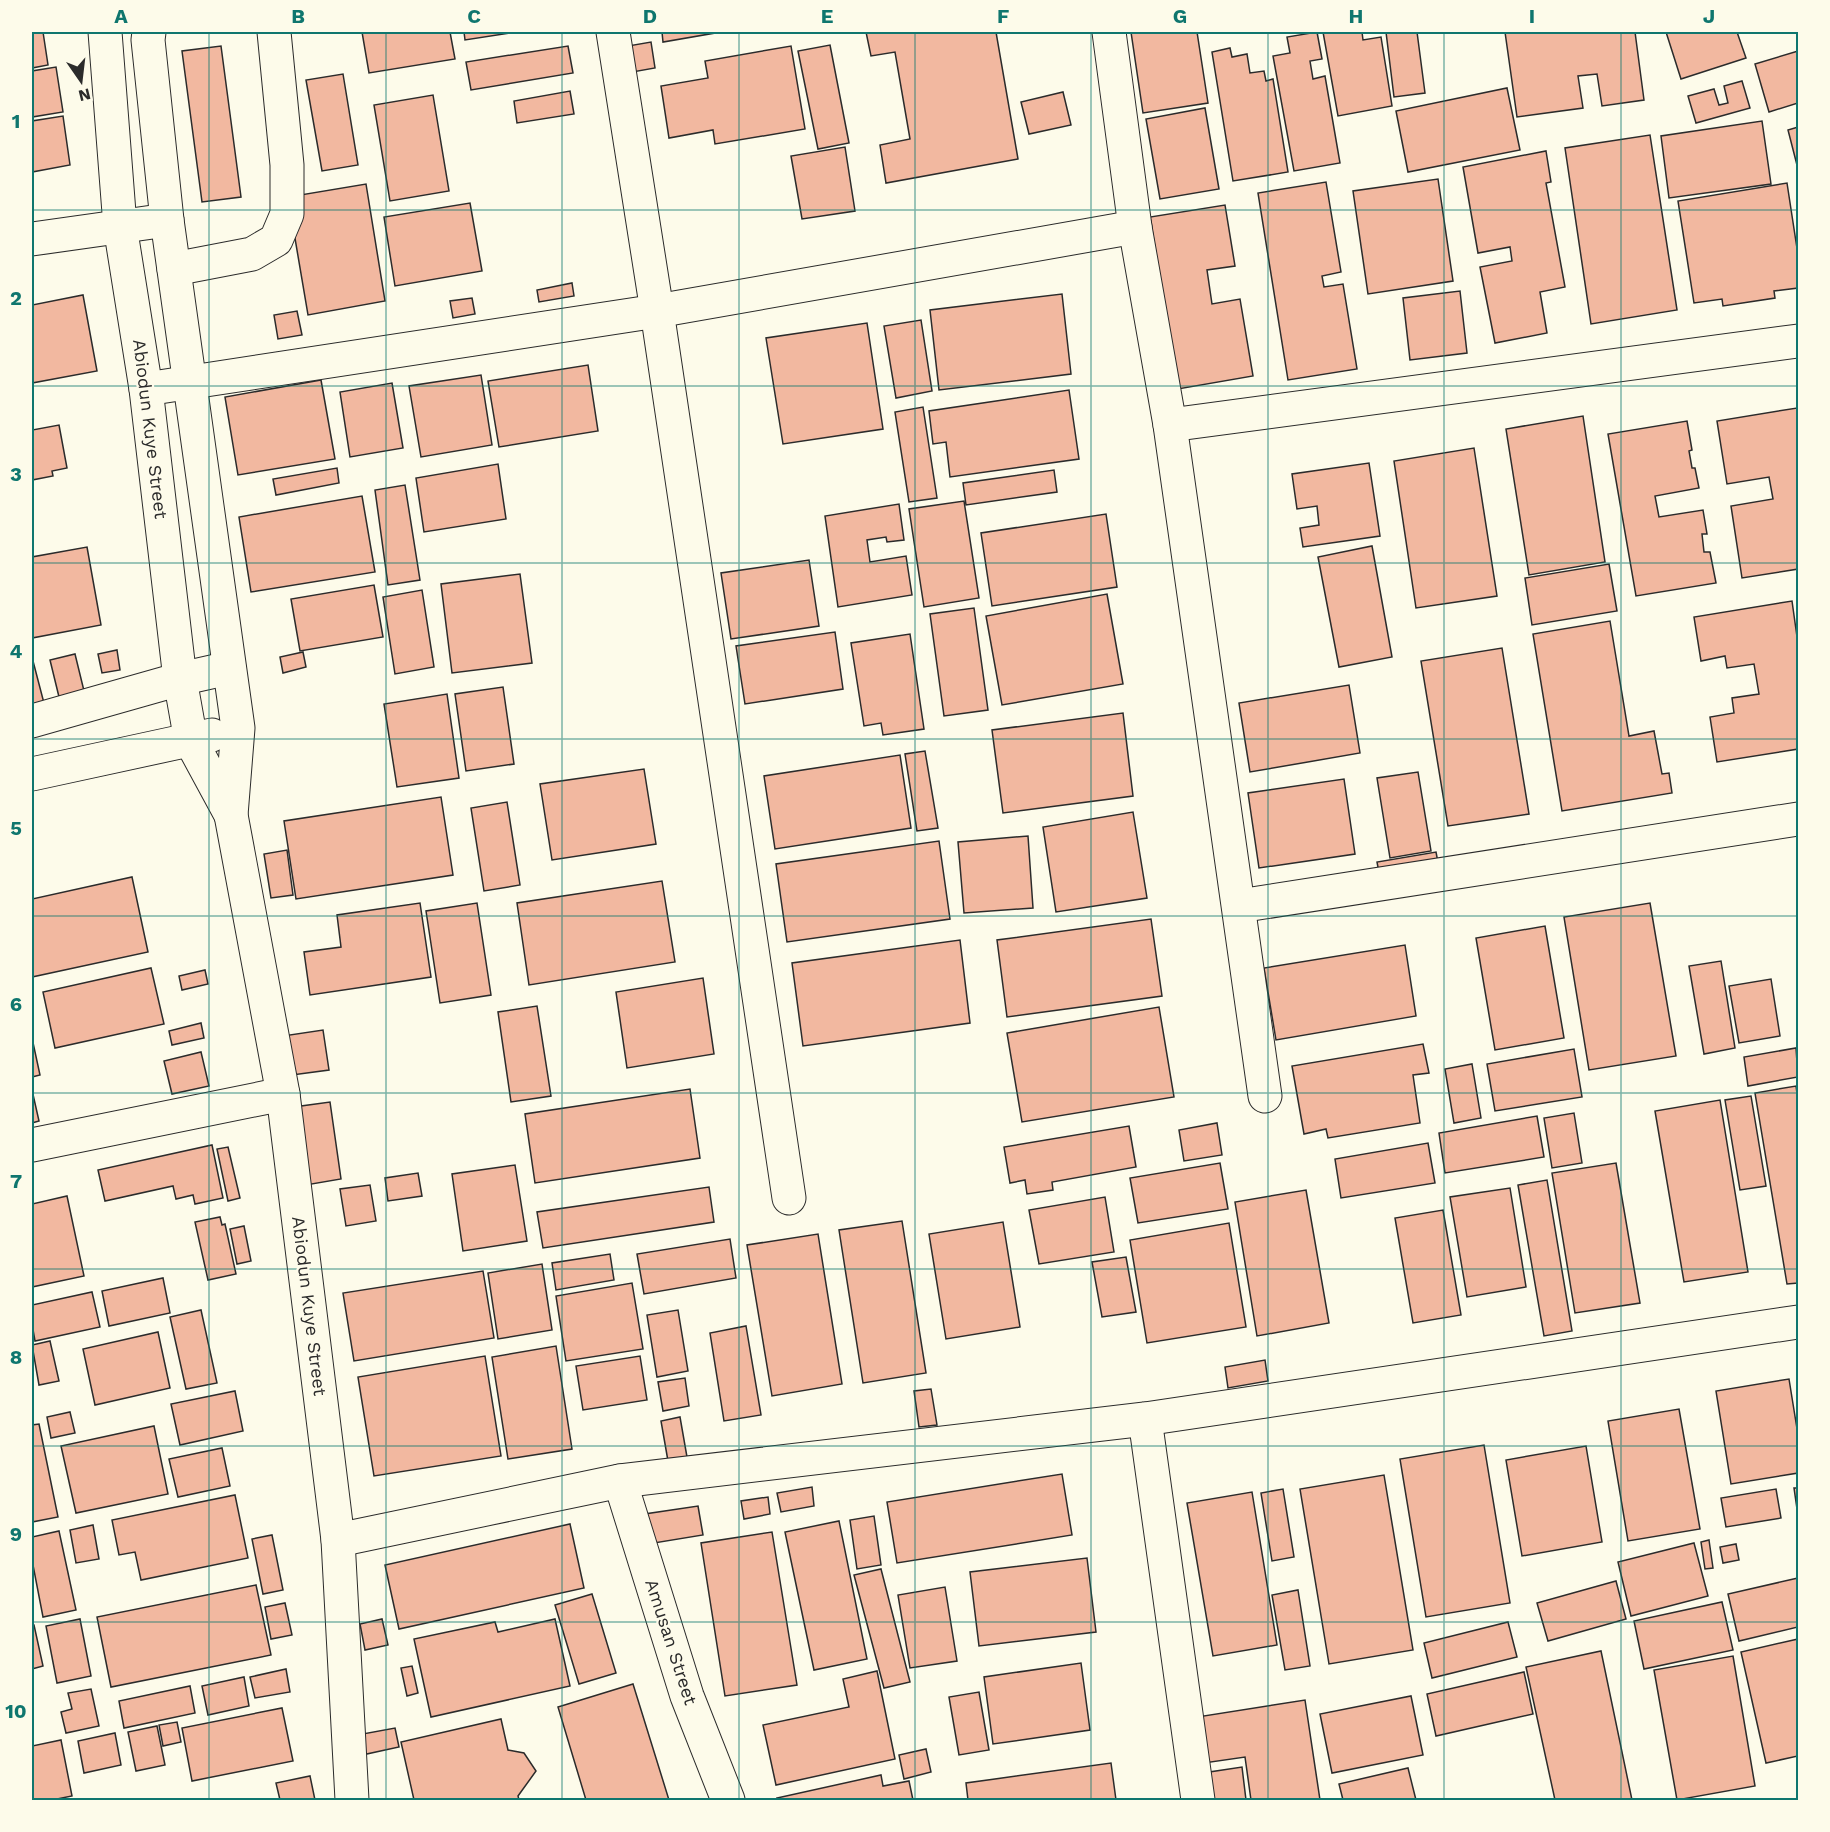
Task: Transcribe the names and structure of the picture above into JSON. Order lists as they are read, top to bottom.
{
  "streets": {
    "street": ["Abiodun Kuye Street", "Amusan Street"]
  },
  "north": "bottom",
  "grid": {
    "columns": [
      "A",
      "B",
      "C",
      "D",
      "E",
      "F",
      "G",
      "H",
      "I",
      "J"
    ],
    "rows": [
      "1",
      "2",
      "3",
      "4",
      "5",
      "6",
      "7",
      "8",
      "9",
      "10"
    ]
  }
}
